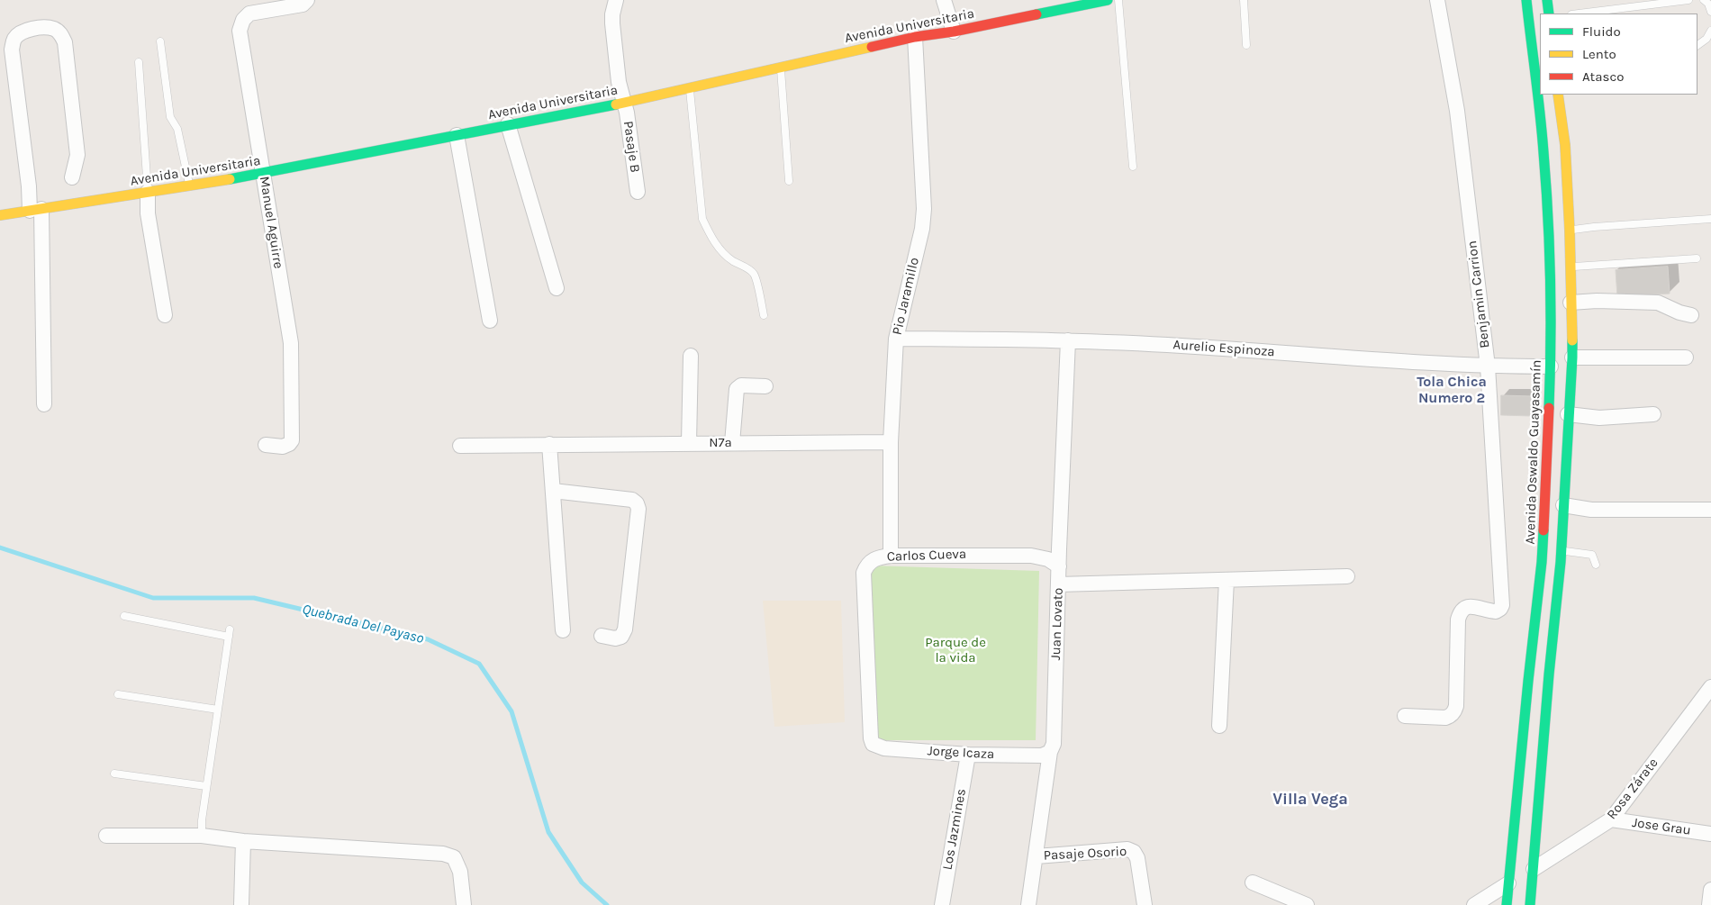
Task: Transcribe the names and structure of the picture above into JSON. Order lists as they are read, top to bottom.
{
  "streets": {
    "main road": ["Avenida Universitaria", "Avenida Oswaldo Guayasamín"],
    "street": [
      "Pasaje B",
      "Manuel Aguirre",
      "Benjamin Carrion",
      "Pio Jaramillo",
      "Aurelio Espinoza",
      "N7a",
      "Carlos Cueva",
      "Juan Lovato",
      "Jorge Icaza",
      "Rosa Zárate",
      "Jose Grau",
      "Los Jazmines",
      "Pasaje Osorio"
    ]
  },
  "crossings": [
    ["Avenida Universitaria", "Pasaje B"],
    ["Avenida Universitaria", "Manuel Aguirre"],
    ["Avenida Universitaria", "Pio Jaramillo"],
    ["Benjamin Carrion", "Aurelio Espinoza"],
    ["Pio Jaramillo", "Aurelio Espinoza"],
    ["Pio Jaramillo", "N7a"],
    ["Pio Jaramillo", "Carlos Cueva"],
    ["Aurelio Espinoza", "Avenida Oswaldo Guayasamín"],
    ["Aurelio Espinoza", "Juan Lovato"],
    ["Carlos Cueva", "Juan Lovato"],
    ["Carlos Cueva", "Jorge Icaza"],
    ["Juan Lovato", "Jorge Icaza"],
    ["Juan Lovato", "Pasaje Osorio"],
    ["Jorge Icaza", "Los Jazmines"],
    ["Rosa Zárate", "Jose Grau"]
  ],
  "districts": ["Tola Chica Numero 2", "Villa Vega"],
  "water": ["Quebrada Del Payaso"],
  "parks": ["Parque de la vida"],
  "legend": ["Fluido", "Lento", "Atasco"]
}
